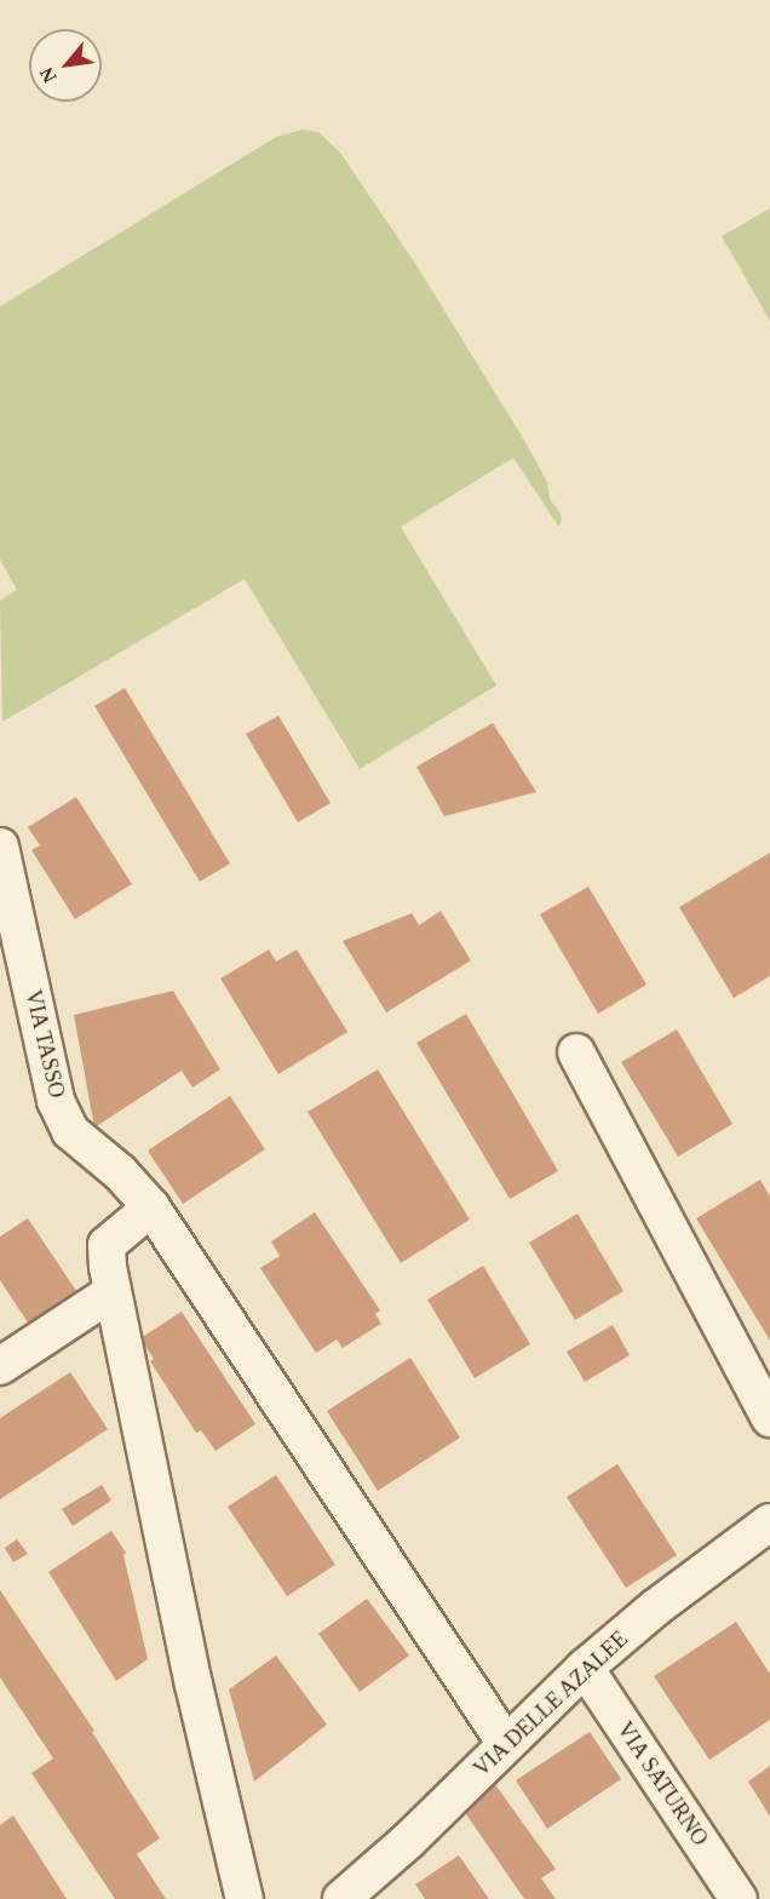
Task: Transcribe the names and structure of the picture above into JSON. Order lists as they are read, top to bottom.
{
  "streets": {
    "street": ["VIA TASSO", "VIA DELLE AZALEE", "VIA SATURNO"]
  },
  "crossings": [
    ["VIA TASSO", "VIA DELLE AZALEE"],
    ["VIA DELLE AZALEE", "VIA SATURNO"]
  ],
  "north": "bottom left"
}
